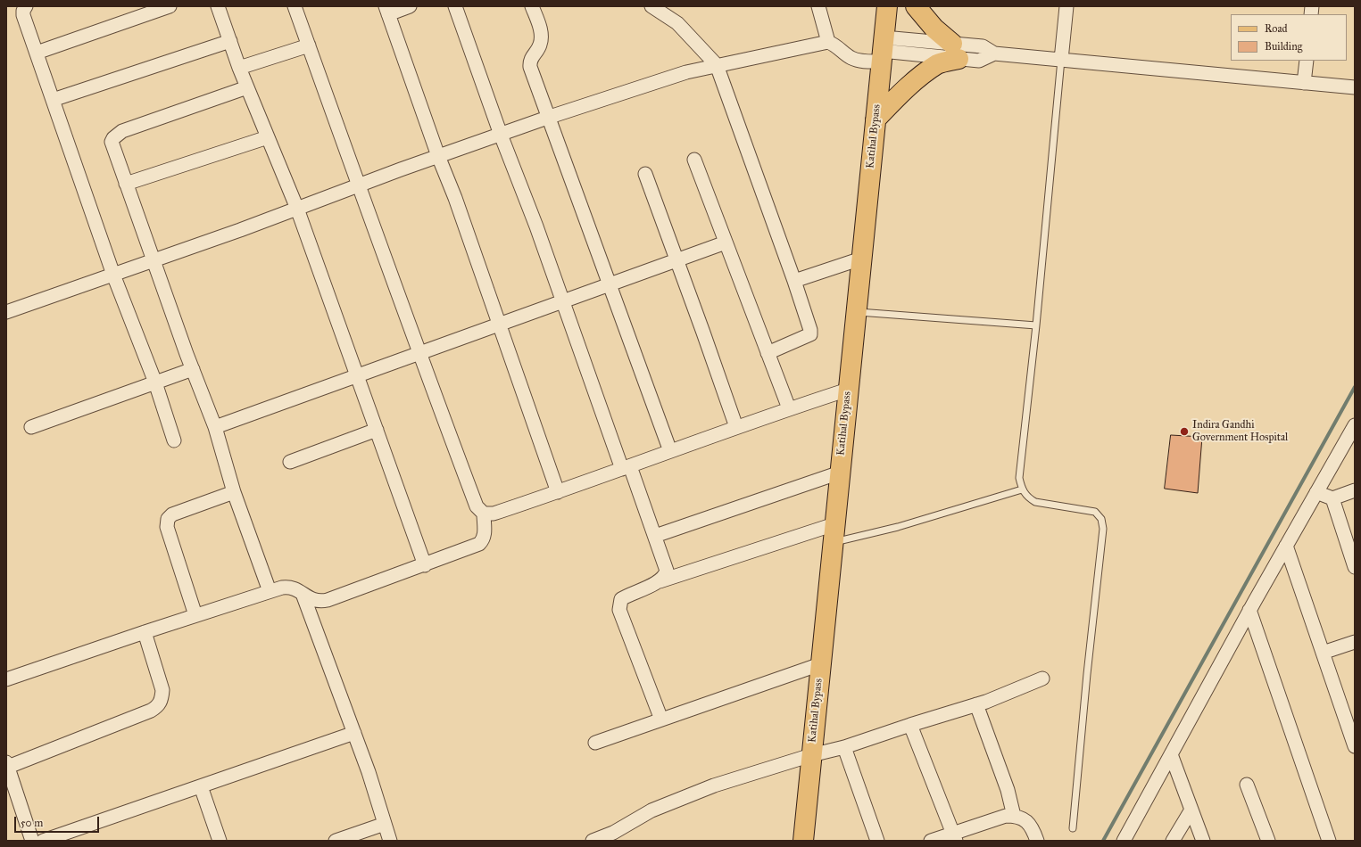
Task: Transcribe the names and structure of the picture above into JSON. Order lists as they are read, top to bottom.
{
  "streets": {
    "main road": ["Katihal Bypass"]
  },
  "places": ["Indira Gandhi Government Hospital"],
  "legend": ["Road", "Building"],
  "scale_bar": "50 m"
}
